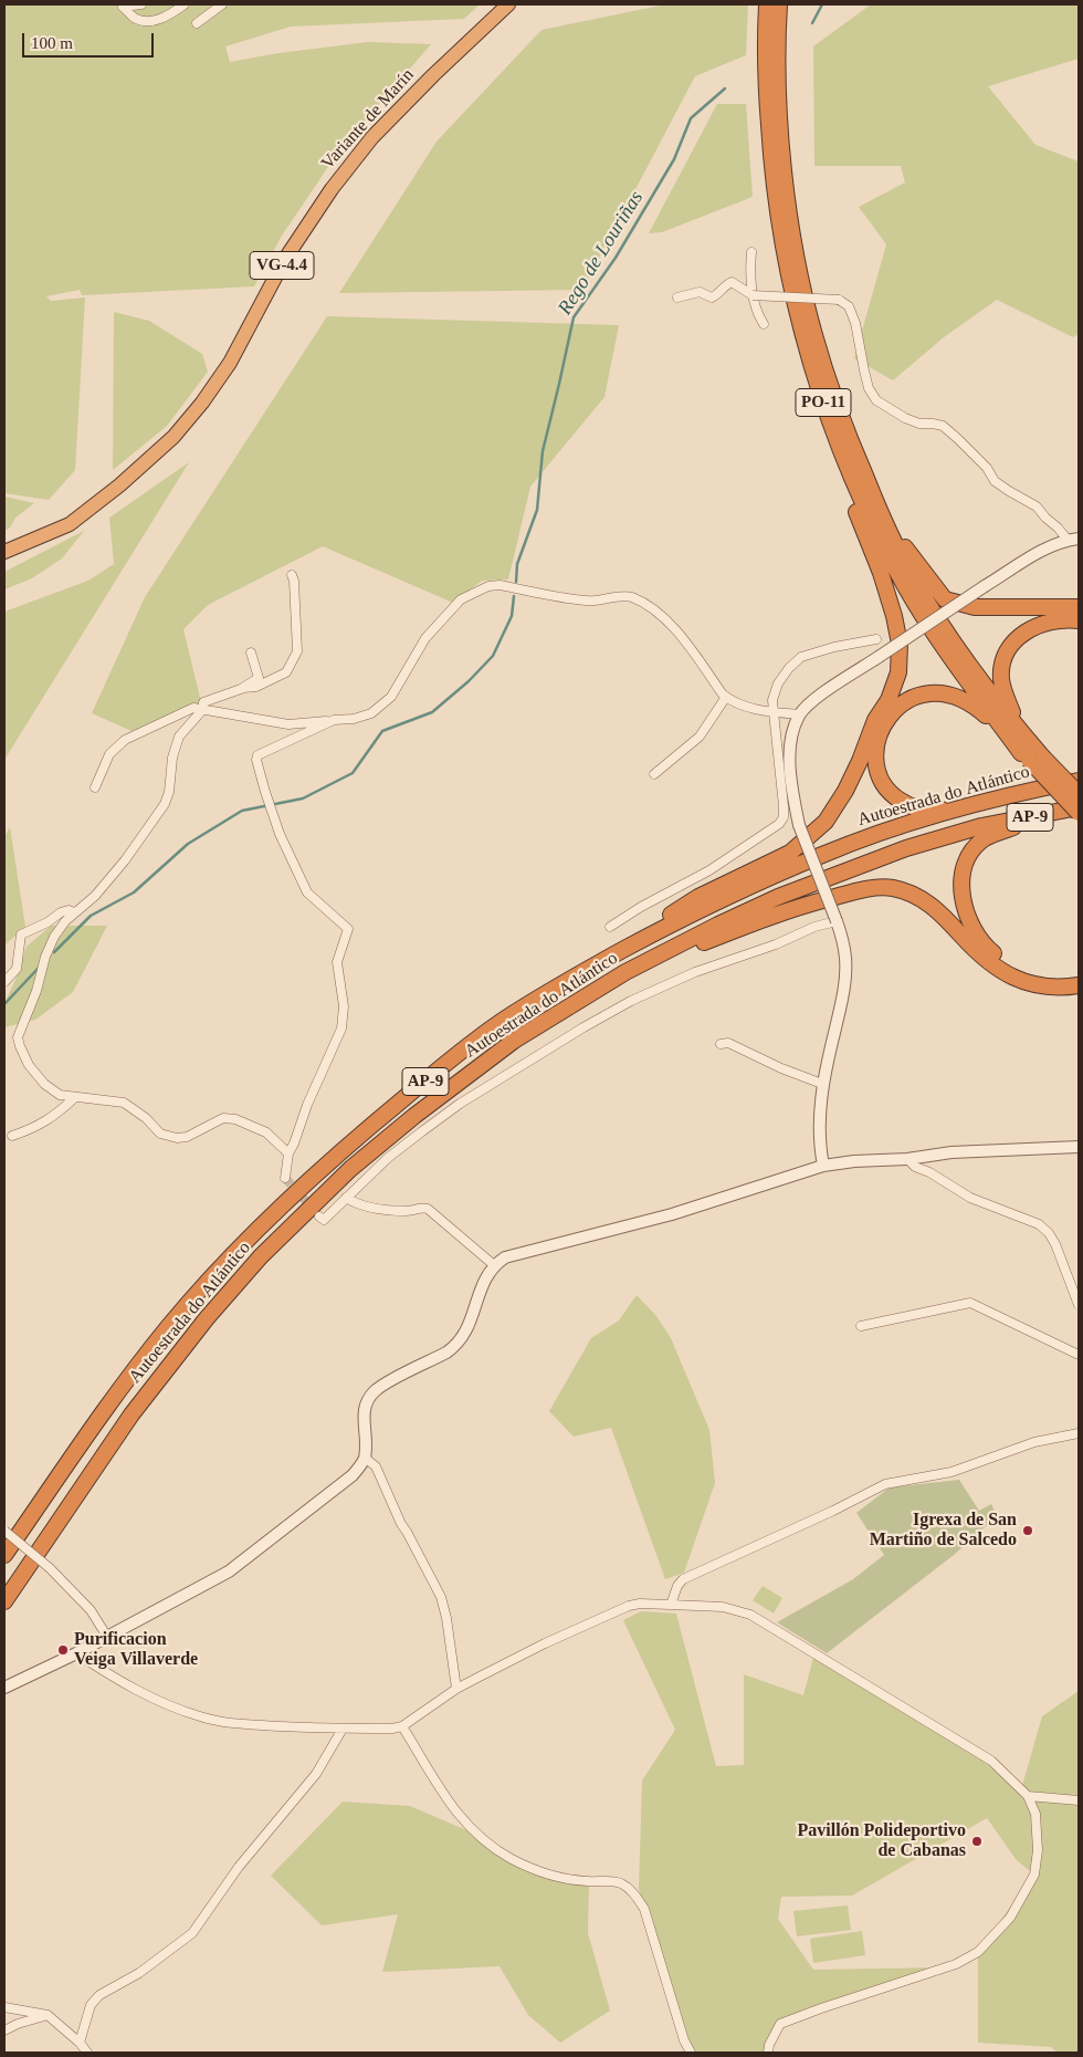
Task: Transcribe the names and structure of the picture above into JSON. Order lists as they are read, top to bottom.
{
  "streets": {
    "highway": [
      "Variante de Marín",
      "VG-4.4",
      "PO-11",
      "Autoestrada do Atlántico",
      "AP-9"
    ]
  },
  "crossings": [
    ["PO-11", "Autoestrada do Atlántico"]
  ],
  "water": ["Rego de Louriñas"],
  "places": ["Igrexa de San Martiño de Salcedo", "Purificacion Veiga Villaverde", "Pavillón Polideportivo de Cabanas"],
  "scale_bar": "100 m"
}
